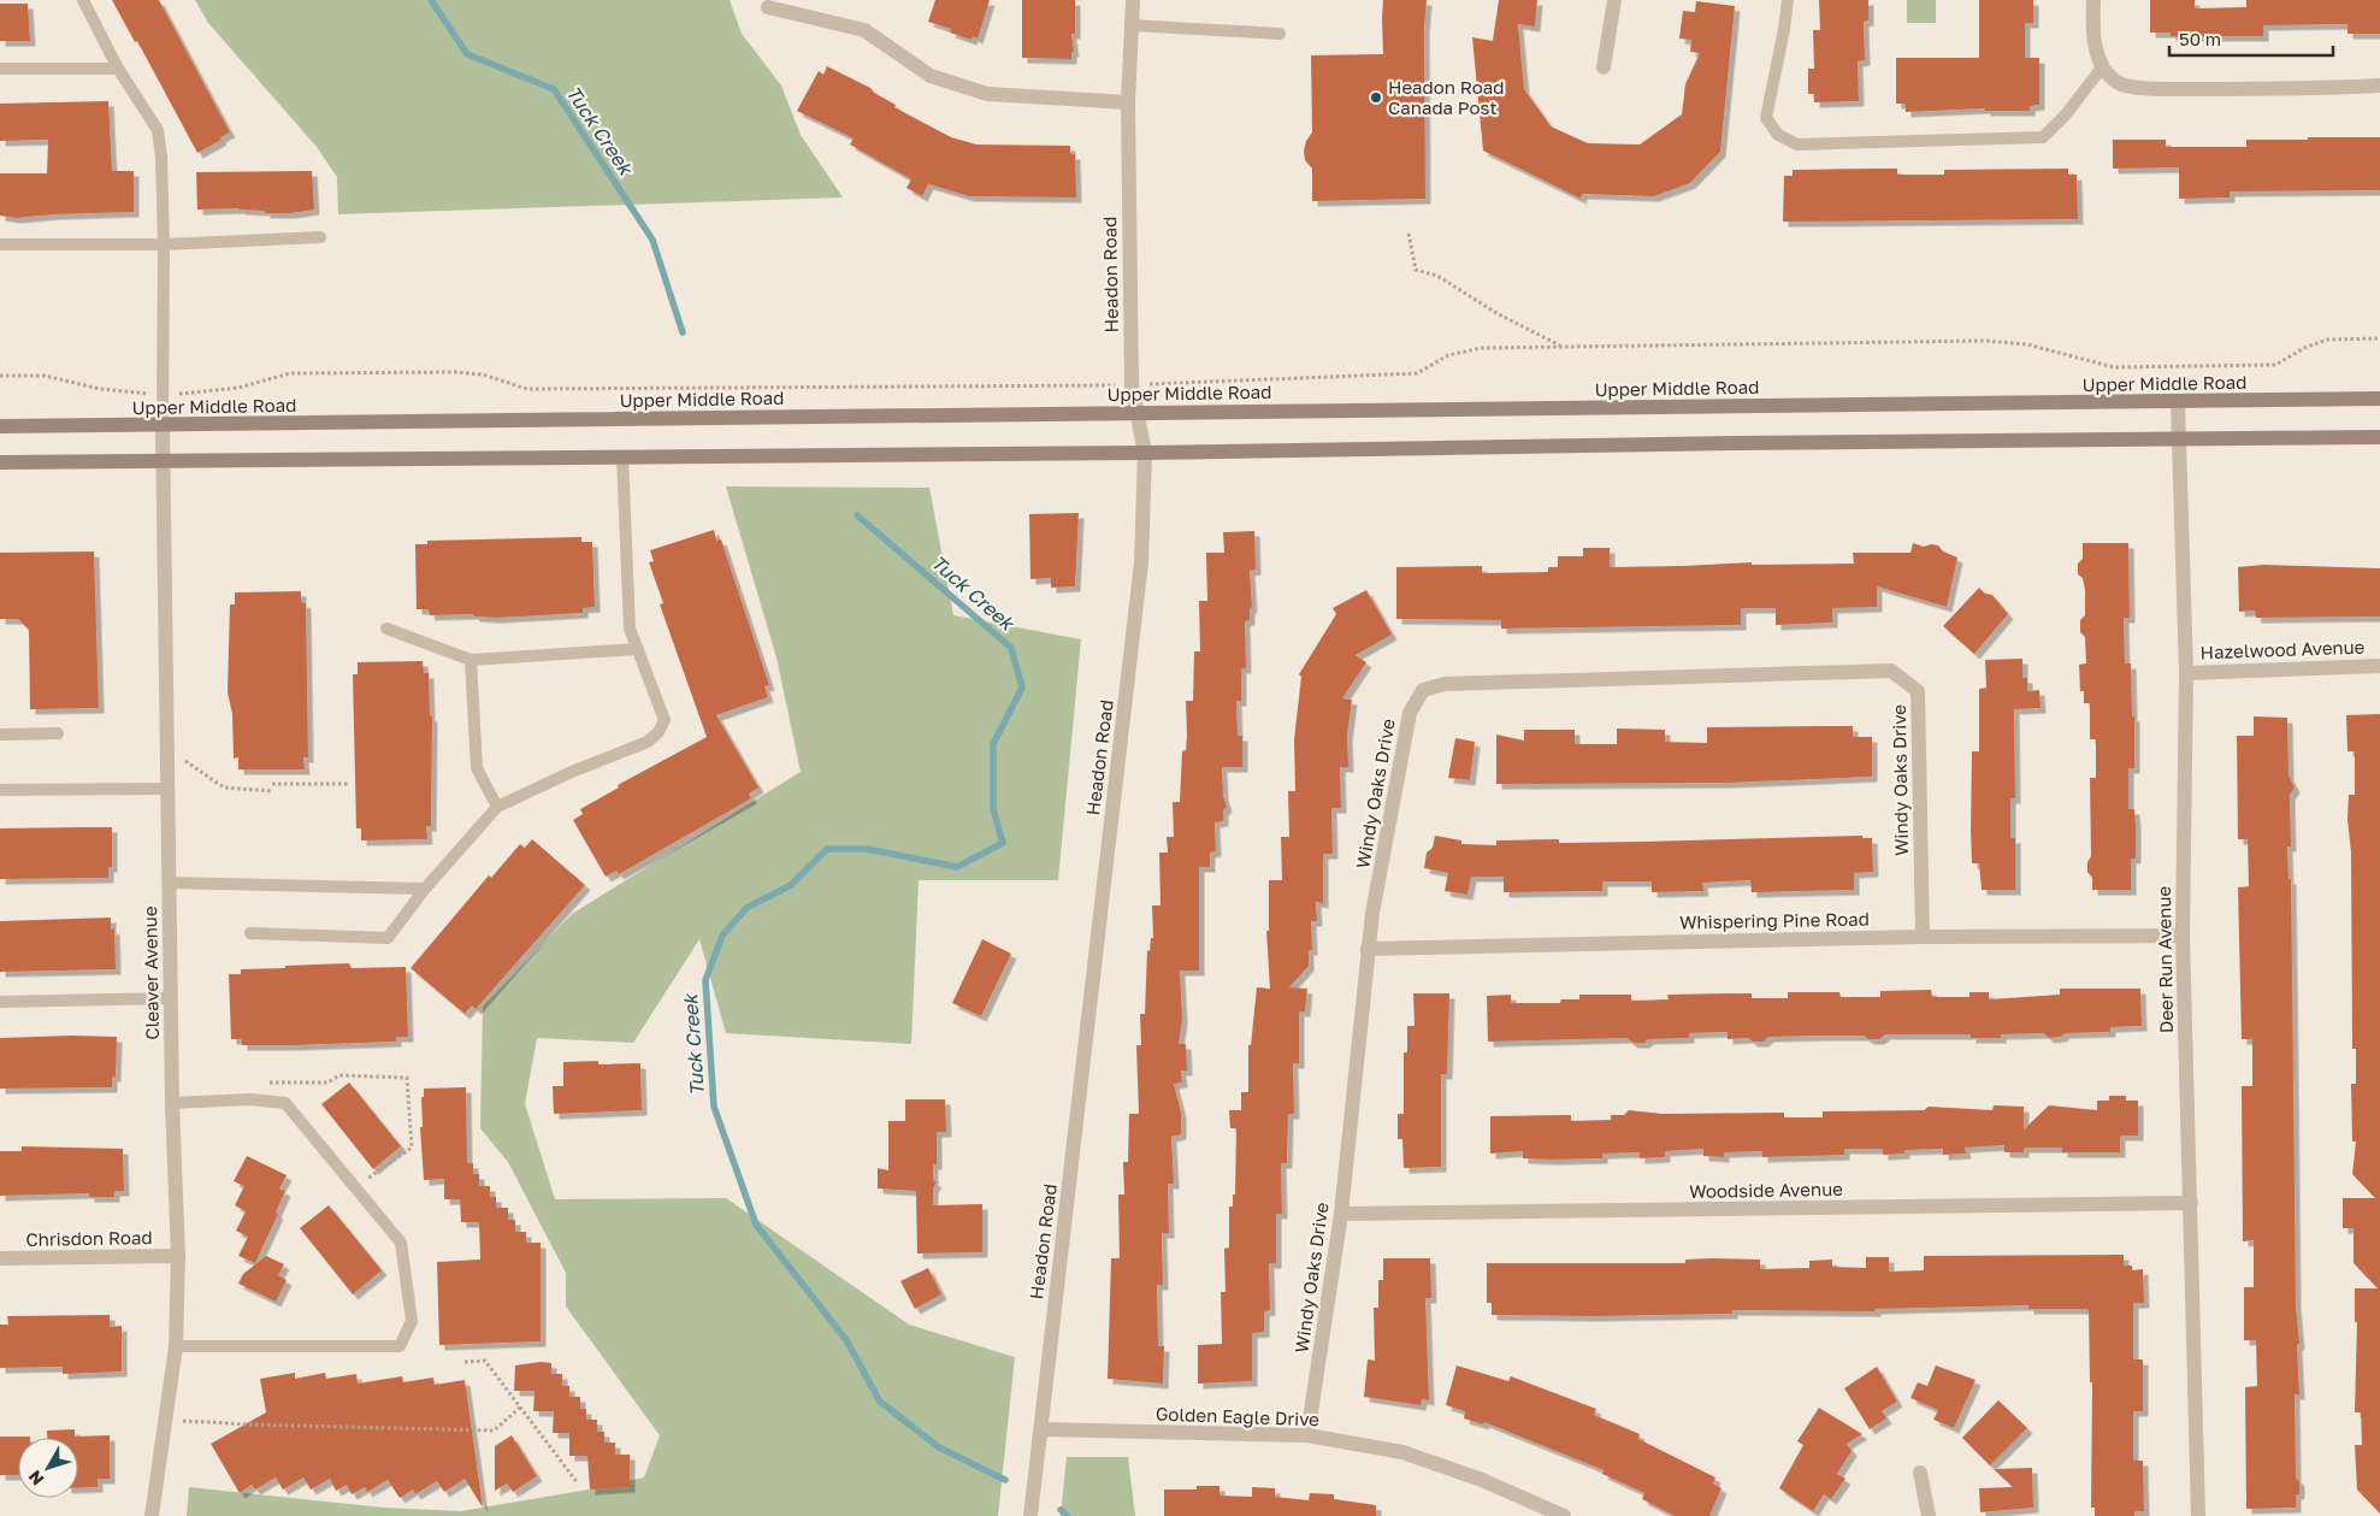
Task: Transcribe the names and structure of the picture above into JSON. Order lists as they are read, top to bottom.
{
  "streets": {
    "main road": ["Upper Middle Road"],
    "street": [
      "Headon Road",
      "Hazelwood Avenue",
      "Windy Oaks Drive",
      "Whispering Pine Road",
      "Deer Run Avenue",
      "Cleaver Avenue",
      "Woodside Avenue",
      "Chrisdon Road",
      "Golden Eagle Drive"
    ]
  },
  "crossings": [
    ["Headon Road", "Upper Middle Road"],
    ["Headon Road", "Golden Eagle Drive"],
    ["Upper Middle Road", "Deer Run Avenue"],
    ["Upper Middle Road", "Cleaver Avenue"],
    ["Hazelwood Avenue", "Deer Run Avenue"],
    ["Windy Oaks Drive", "Whispering Pine Road"],
    ["Windy Oaks Drive", "Woodside Avenue"],
    ["Windy Oaks Drive", "Golden Eagle Drive"],
    ["Whispering Pine Road", "Deer Run Avenue"],
    ["Deer Run Avenue", "Woodside Avenue"],
    ["Cleaver Avenue", "Chrisdon Road"]
  ],
  "water": ["Tuck Creek"],
  "places": ["Headon Road Canada Post"],
  "scale_bar": "50 m",
  "north": "bottom left"
}
